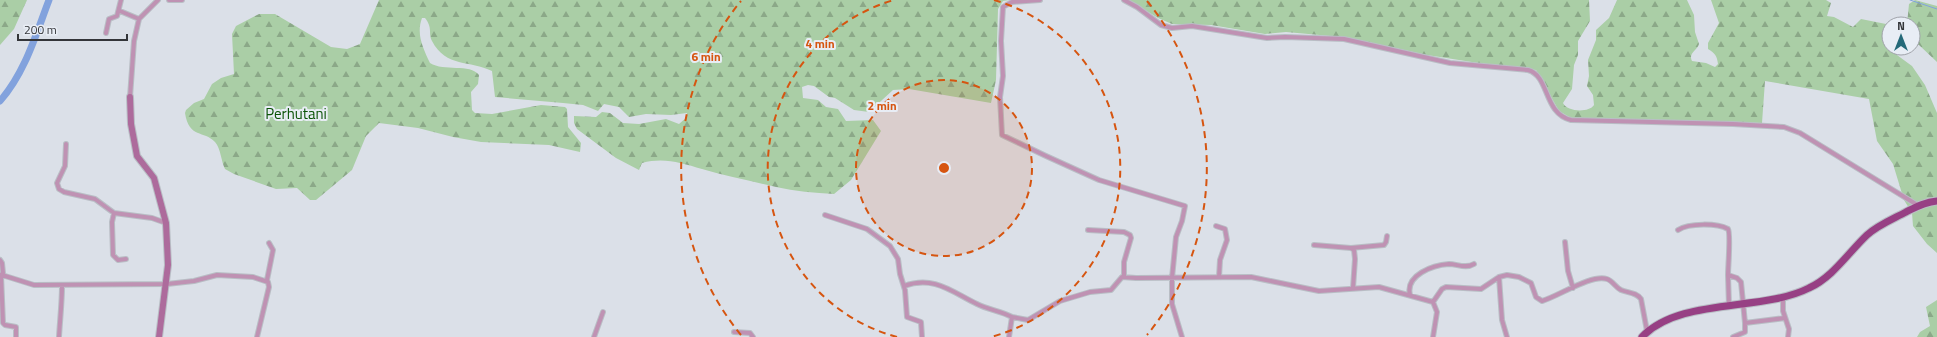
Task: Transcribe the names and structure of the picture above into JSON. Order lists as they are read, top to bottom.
{
  "parks": ["Perhutani"],
  "scale_bar": "200 m",
  "north": "top",
  "rings": ["4 min", "6 min", "2 min"]
}
